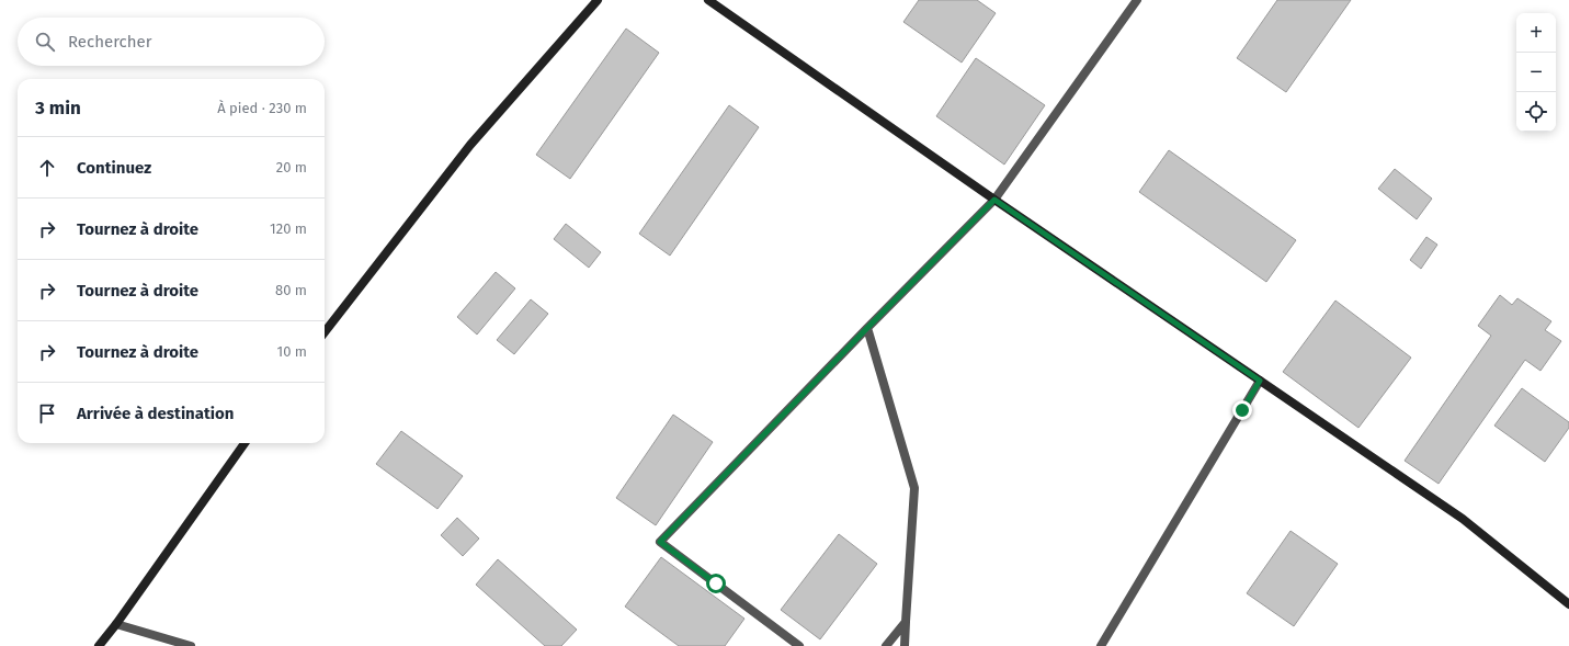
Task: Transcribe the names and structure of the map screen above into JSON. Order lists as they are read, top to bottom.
{
  "page": {
    "map_buttons": ["+", "−"],
    "search": "Rechercher",
    "heading": ["3 min", "À pied · 230 m"],
    "list": [
      ["Continuez", "20 m"],
      ["Tournez à droite", "120 m"],
      ["Tournez à droite", "80 m"],
      ["Tournez à droite", "10 m"],
      "Arrivée à destination"
    ]
  }
}
